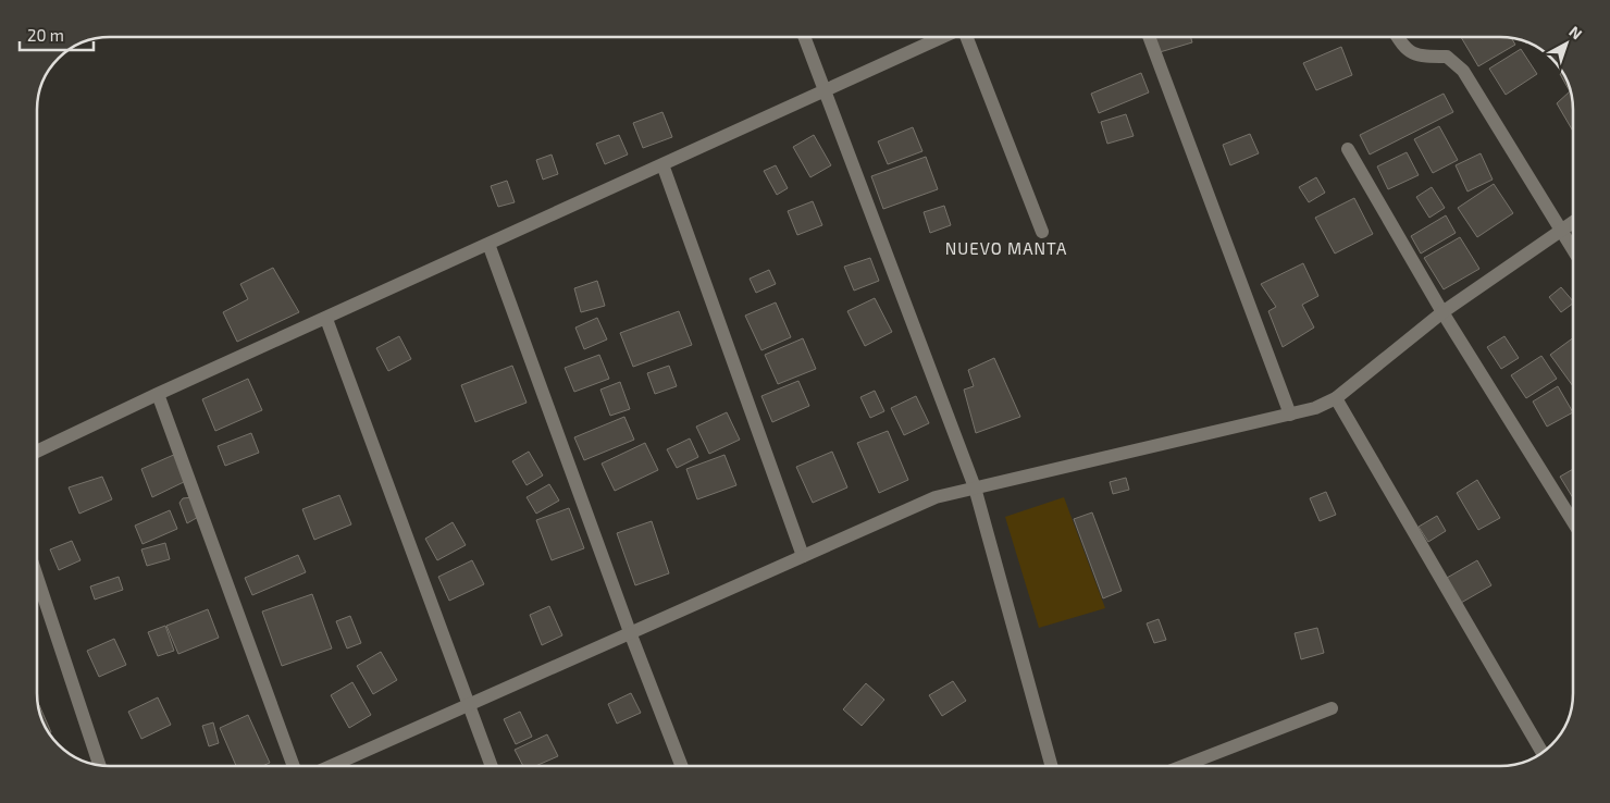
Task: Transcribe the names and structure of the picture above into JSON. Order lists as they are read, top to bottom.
{
  "districts": ["NUEVO MANTA"],
  "scale_bar": "20 m",
  "north": "top right"
}
